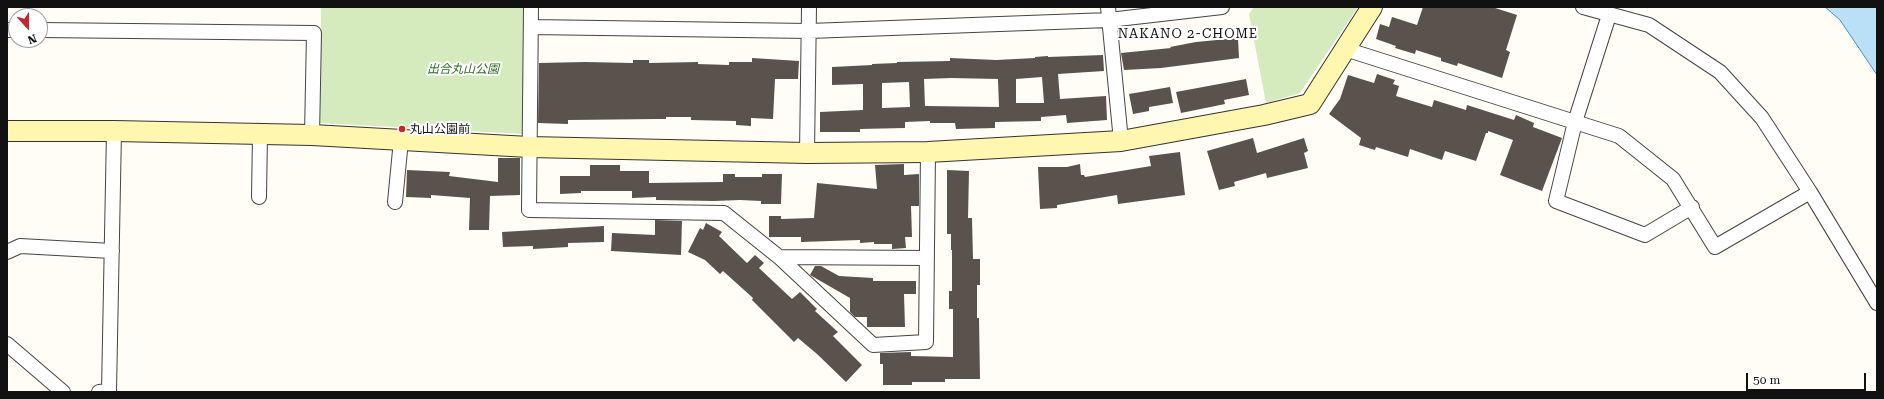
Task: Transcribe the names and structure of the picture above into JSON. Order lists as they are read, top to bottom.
{
  "districts": ["NAKANO 2-CHOME"],
  "parks": ["出合丸山公園"],
  "places": ["丸山公園前"],
  "scale_bar": "50 m",
  "north": "bottom"
}
